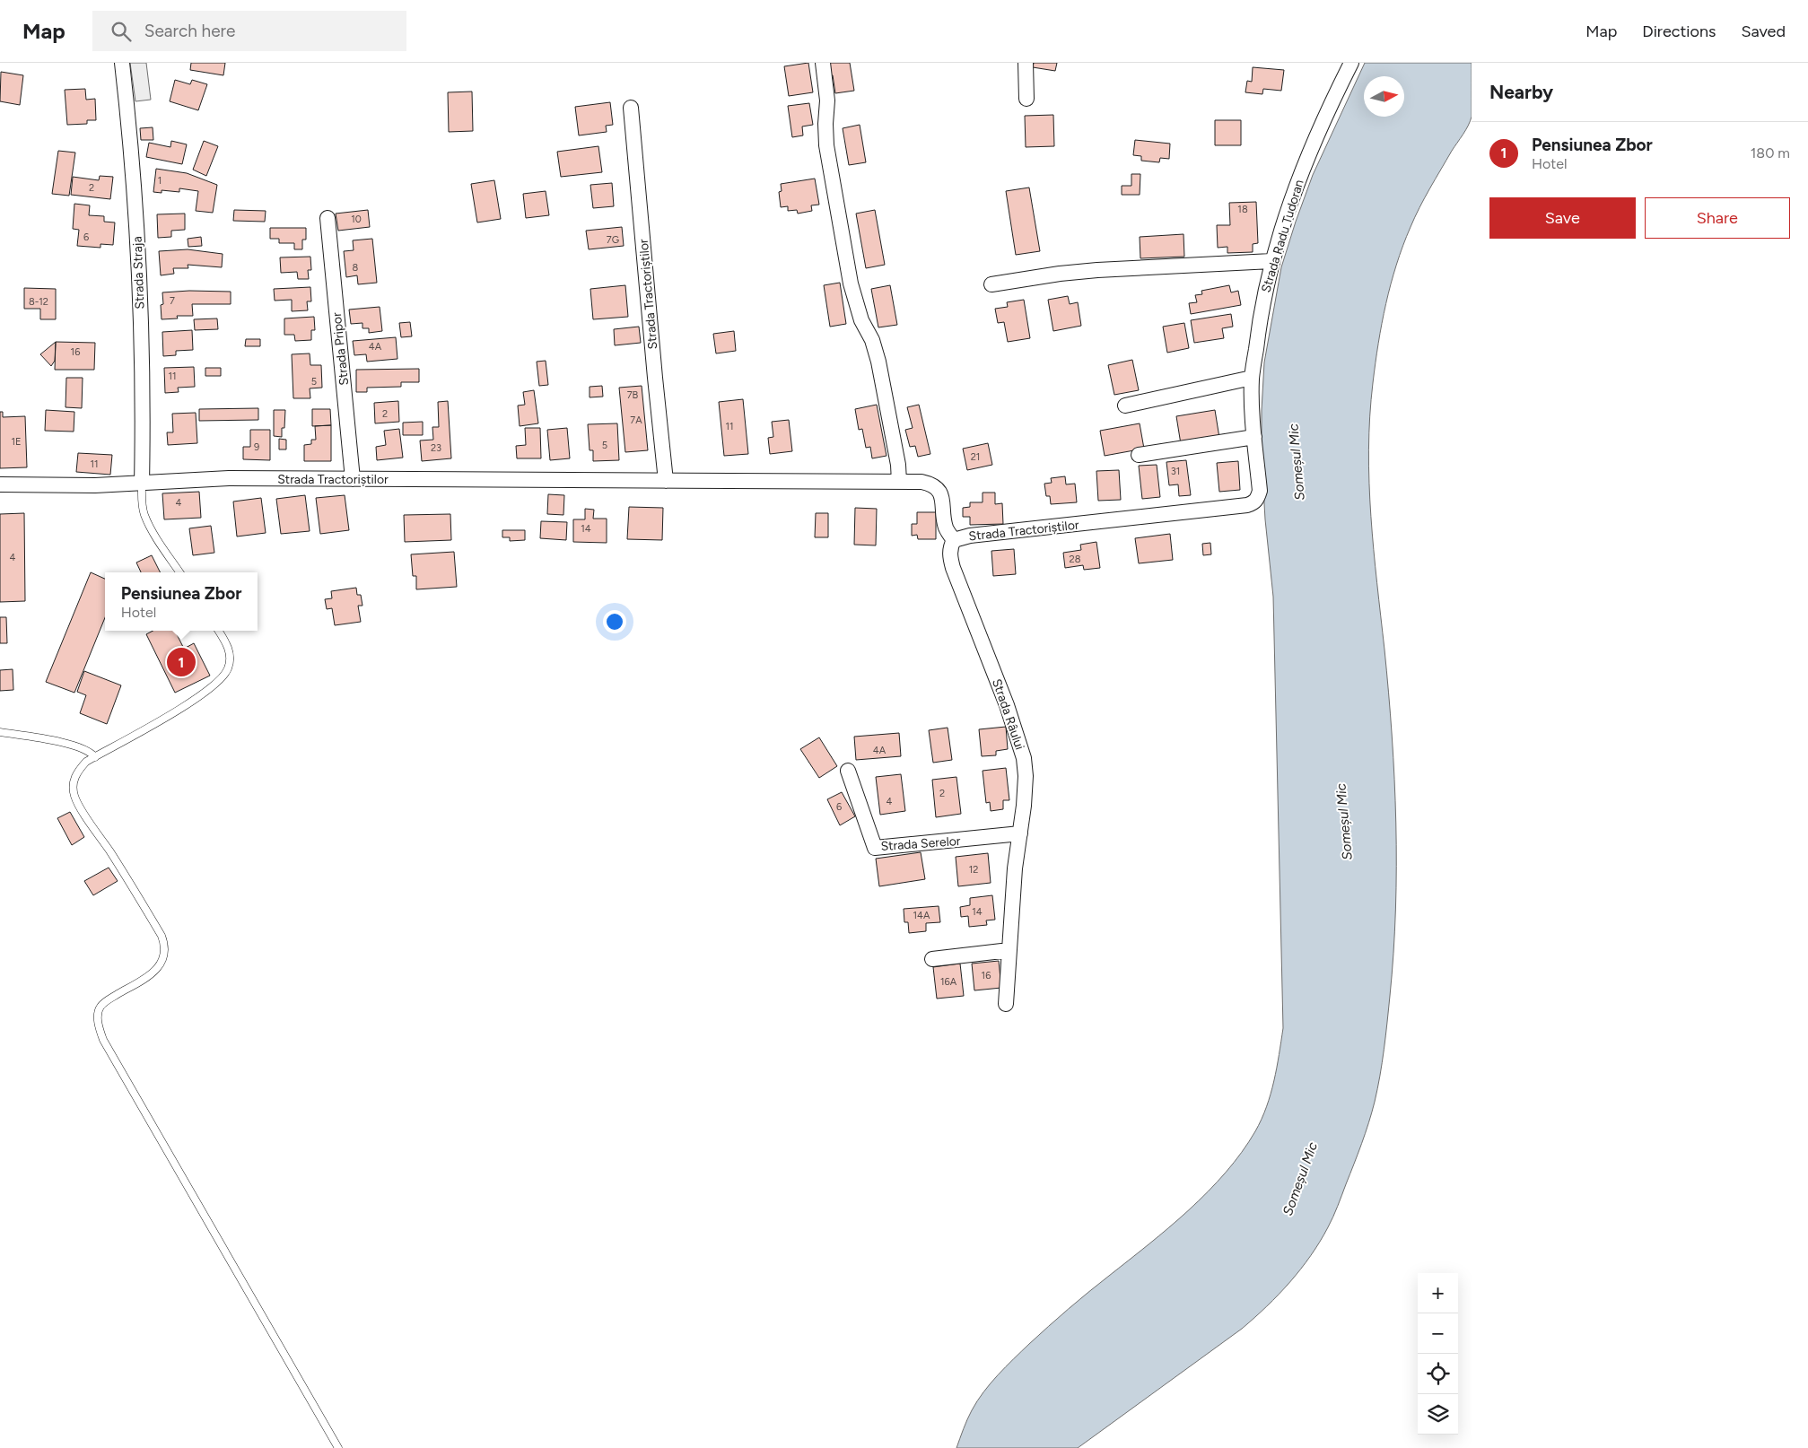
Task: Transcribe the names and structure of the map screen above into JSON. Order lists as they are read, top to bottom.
{
  "streets": {
    "street": [
      "Strada Radu Tudoran",
      "Strada Straja",
      "Strada Tractoriștilor",
      "Strada Pripor",
      "Strada Râului",
      "Strada Serelor"
    ]
  },
  "crossings": [
    ["Strada Radu Tudoran", "Strada Tractoriștilor"],
    ["Strada Straja", "Strada Tractoriștilor"],
    ["Strada Tractoriștilor", "Strada Pripor"],
    ["Strada Tractoriștilor", "Strada Râului"],
    ["Strada Râului", "Strada Serelor"]
  ],
  "water": ["Someșul Mic"],
  "house_numbers": [
    "1",
    "2",
    "18",
    "10",
    "6",
    "7G",
    "8",
    "7",
    "8-12",
    "4A",
    "16",
    "11",
    "5",
    "7B",
    "2",
    "7A",
    "11",
    "1E",
    "5",
    "9",
    "23",
    "21",
    "11",
    "31",
    "4",
    "14",
    "4",
    "28",
    "4A",
    "2",
    "4",
    "6",
    "12",
    "14",
    "14A",
    "16",
    "16A"
  ],
  "north": "right",
  "page": {
    "header": "Map",
    "search": "Search here",
    "nav": ["Map", "Directions", "Saved"],
    "heading": "Nearby",
    "list": [
      {
        "mark": "1",
        "name": "Pensiunea Zbor",
        "note": "Hotel",
        "value": "180 m"
      }
    ],
    "buttons": ["Save", "Share"],
    "popup": ["Pensiunea Zbor", "Hotel"],
    "pins": "1",
    "map_buttons": ["+", "−"]
  }
}
